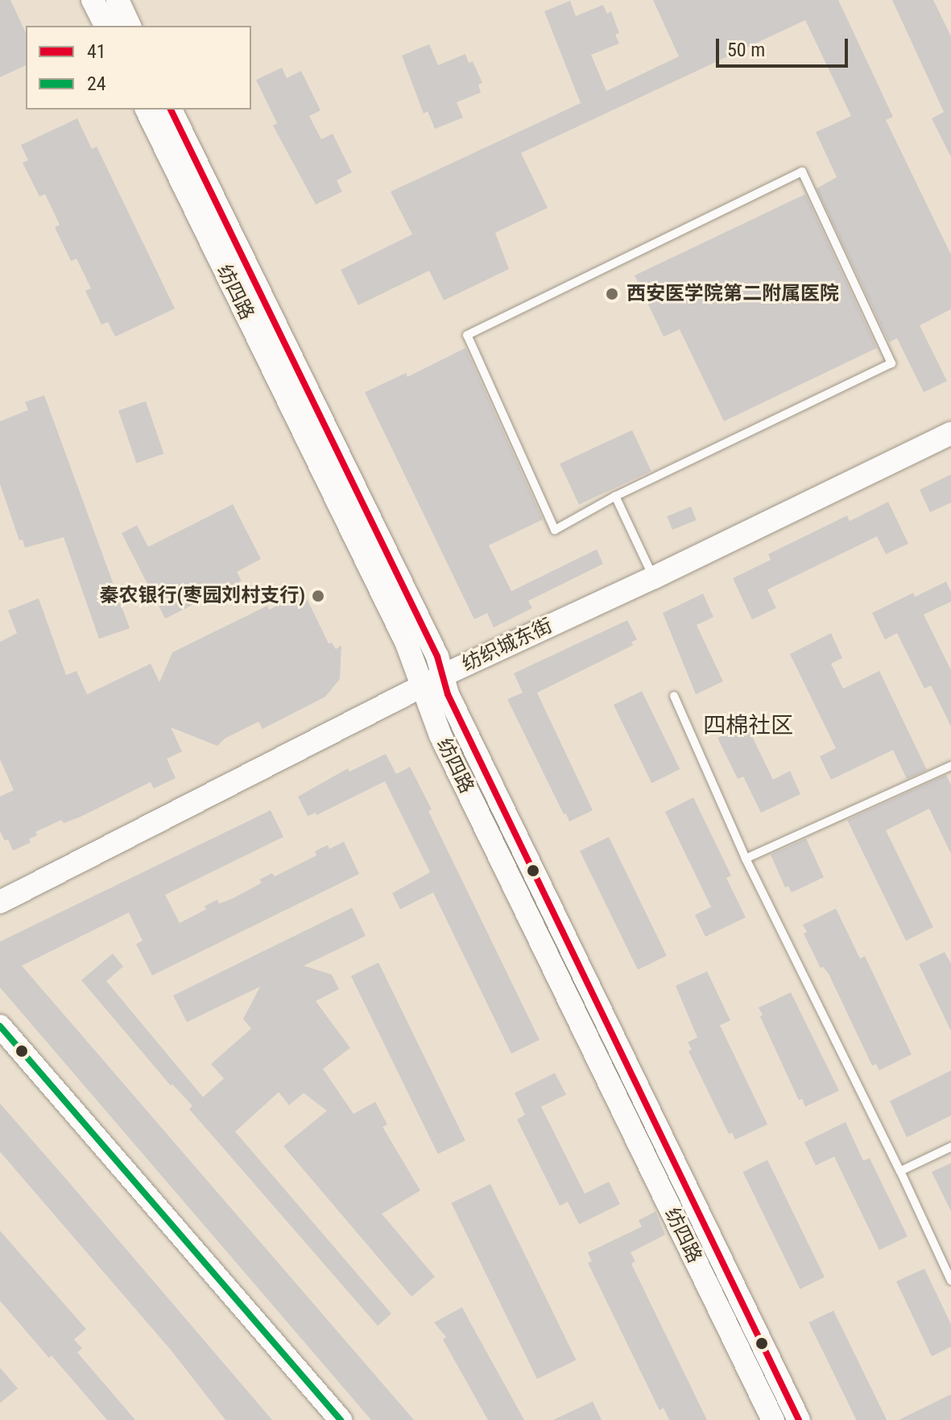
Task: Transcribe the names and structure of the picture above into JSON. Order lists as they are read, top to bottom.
{
  "streets": {
    "street": ["纺四路", "纺织城东街"]
  },
  "crossings": [
    ["纺四路", "纺织城东街"]
  ],
  "districts": ["四棉社区"],
  "places": ["西安医学院第二附属医院", "秦农银行(枣园刘村支行)"],
  "lines": ["transit line 41", "transit line 24"],
  "legend": ["41", "24"],
  "scale_bar": "50 m"
}
